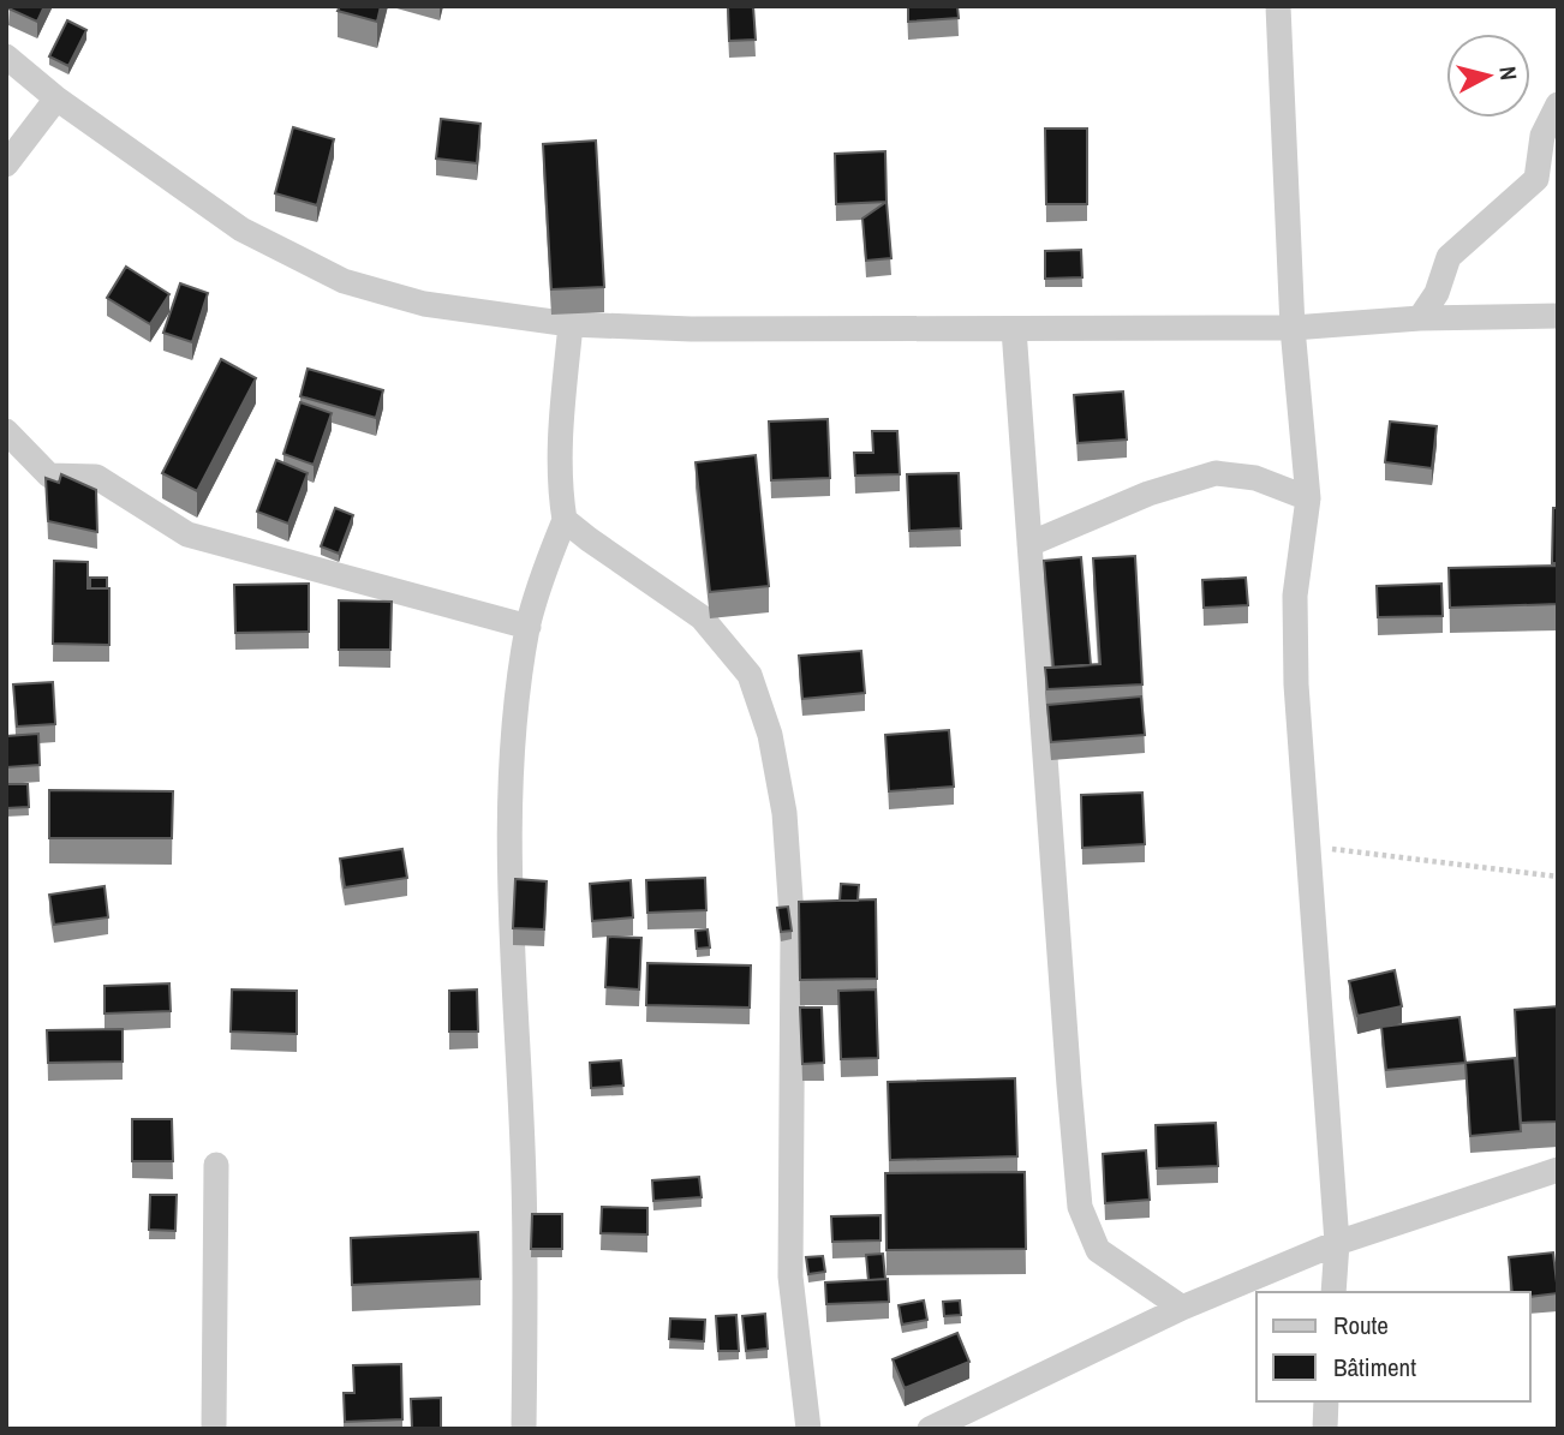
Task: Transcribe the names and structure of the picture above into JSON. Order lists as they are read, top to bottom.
{
  "legend": ["Route", "Bâtiment"],
  "north": "right"
}
